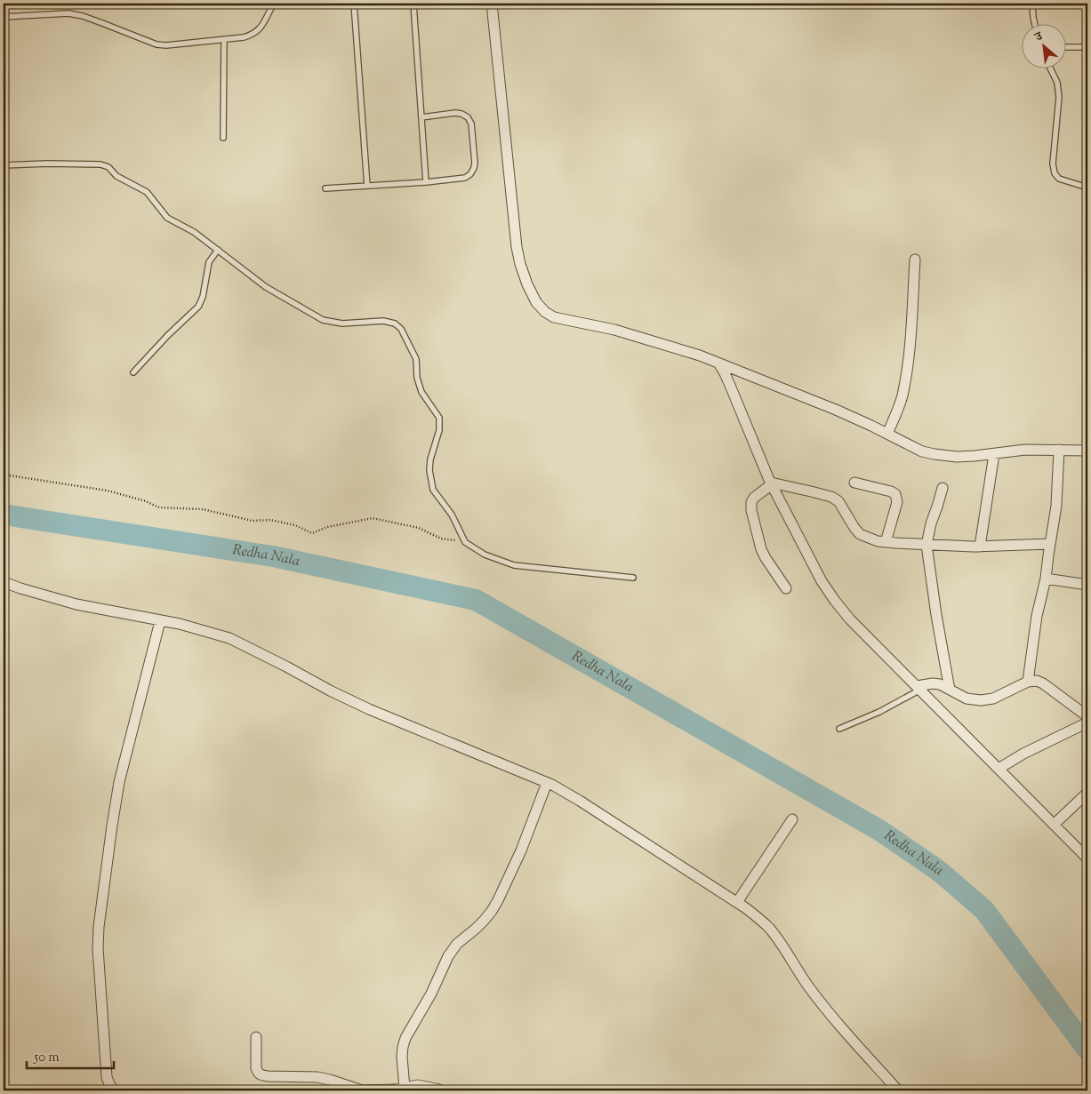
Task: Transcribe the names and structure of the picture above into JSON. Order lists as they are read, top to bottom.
{
  "water": ["Redha Nala"],
  "scale_bar": "50 m",
  "north": "top left"
}
